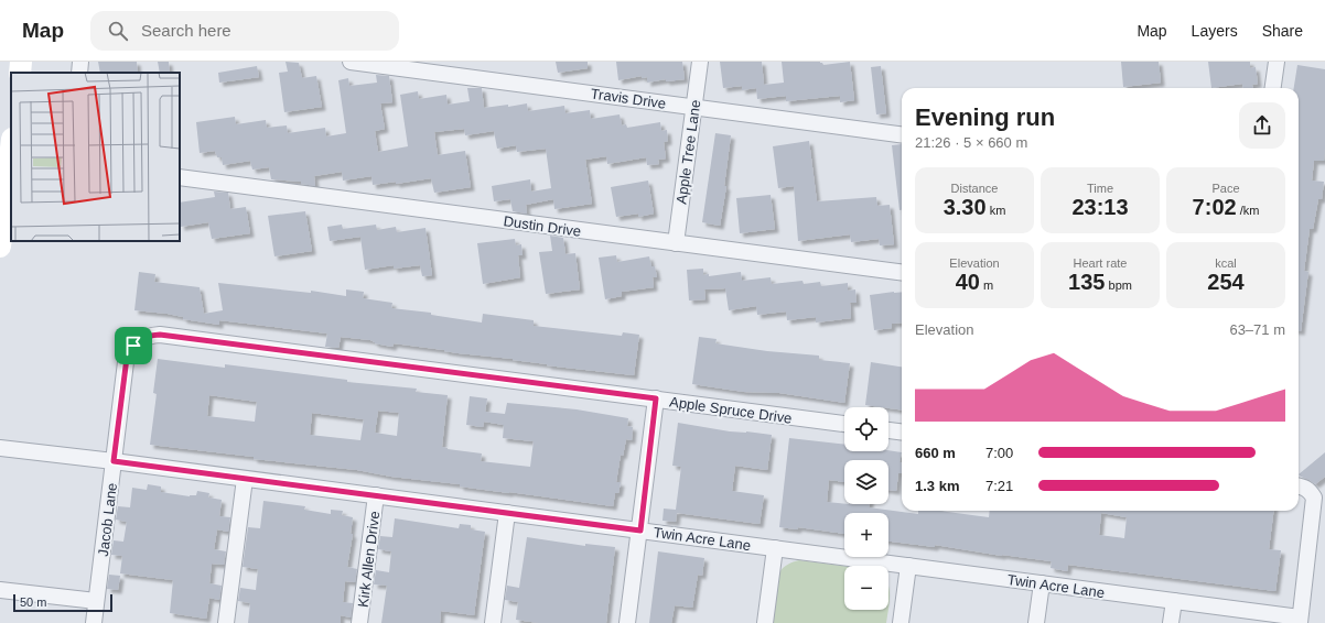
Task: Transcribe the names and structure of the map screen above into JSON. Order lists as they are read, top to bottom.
{
  "streets": {
    "street": [
      "Travis Drive",
      "Apple Tree Lane",
      "Dustin Drive",
      "Apple Spruce Drive",
      "Jacob Lane",
      "Twin Acre Lane",
      "Kirk Allen Drive"
    ]
  },
  "crossings": [
    ["Travis Drive", "Apple Tree Lane"],
    ["Apple Tree Lane", "Dustin Drive"],
    ["Apple Spruce Drive", "Jacob Lane"],
    ["Jacob Lane", "Twin Acre Lane"],
    ["Twin Acre Lane", "Kirk Allen Drive"]
  ],
  "scale_bar": "50 m",
  "page": {
    "header": "Map",
    "search": "Search here",
    "nav": ["Map", "Layers", "Share"],
    "heading": ["Evening run", "21:26 · 5 × 660 m"],
    "stats": [
      ["Distance", "3.30 km"],
      ["Time", "23:13"],
      ["Pace", "7:02 /km"],
      ["Elevation", "40 m"],
      ["Heart rate", "135 bpm"],
      ["kcal", "254"]
    ],
    "chart": ["Elevation", "63–71 m"],
    "map_buttons": ["+", "−"],
    "list": [
      {
        "name": "660 m",
        "note": "7:00"
      },
      {
        "name": "1.3 km",
        "note": "7:21"
      }
    ],
    "scale": "50 m"
  }
}
